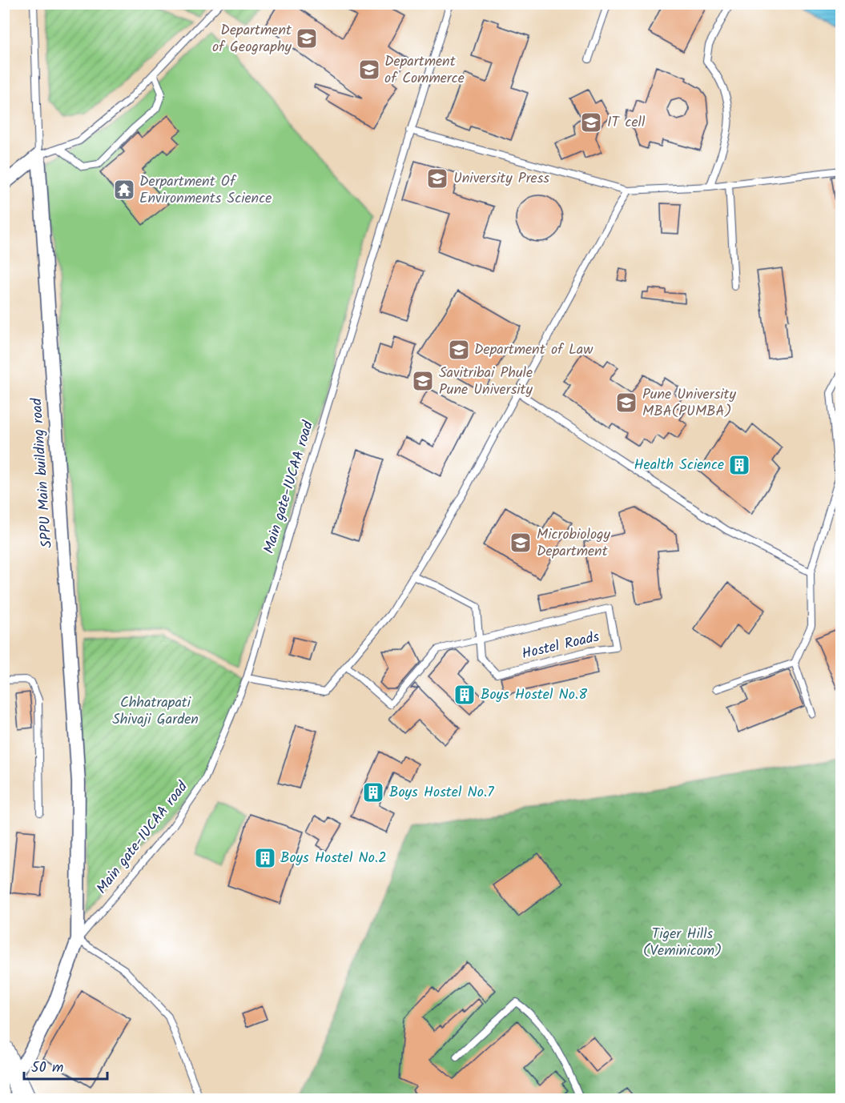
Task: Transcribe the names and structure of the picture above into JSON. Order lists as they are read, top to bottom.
{
  "streets": {
    "street": ["SPPU Main building road"],
    "lane": ["Main gate-IUCAA road", "Hostel Roads"]
  },
  "crossings": [
    ["SPPU Main building road", "Main gate-IUCAA road"]
  ],
  "parks": ["Chhatrapati Shivaji Garden", "Tiger Hills (Veminicom)"],
  "places": {
    "school or university": [
      "Department of Geography",
      "Department of Commerce",
      "IT cell",
      "University Press",
      "Department of Law",
      "Savitribai Phule Pune University",
      "Pune University MBA(PUMBA)",
      "Microbiology Department"
    ],
    "temple": ["Derpartment Of Environments Science"],
    "building": [
      "Health Science",
      "Boys Hostel No.8",
      "Boys Hostel No.7",
      "Boys Hostel No.2"
    ]
  },
  "scale_bar": "50 m"
}
